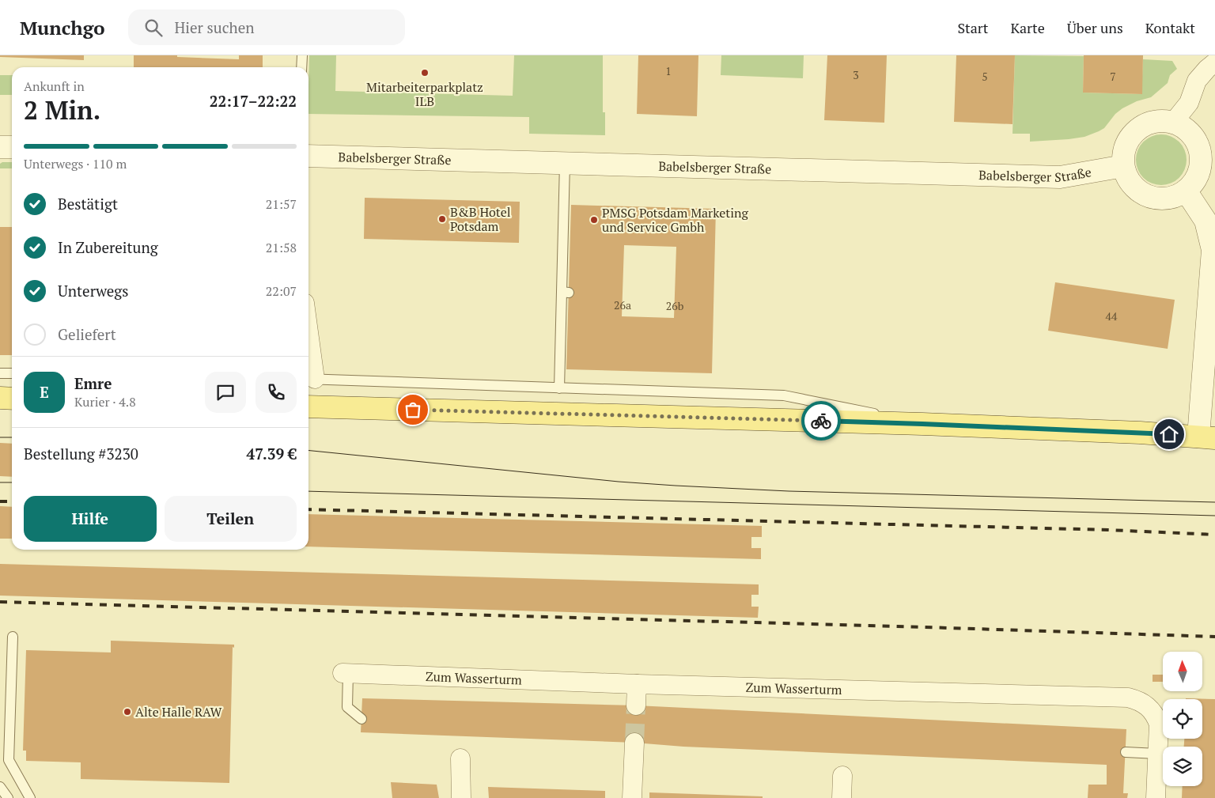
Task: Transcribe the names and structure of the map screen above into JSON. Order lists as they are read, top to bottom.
{
  "streets": {
    "street": ["Babelsberger Straße", "Zum Wasserturm"]
  },
  "places": [
    "Mitarbeiterparkplatz ILB",
    "B&B Hotel Potsdam",
    "PMSG Potsdam Marketing und Service Gmbh",
    "Alte Halle RAW"
  ],
  "house_numbers": [
    "1",
    "3",
    "5",
    "7",
    "26a",
    "26b",
    "44"
  ],
  "north": "top",
  "page": {
    "header": "Munchgo",
    "search": "Hier suchen",
    "nav": [
      "Start",
      "Karte",
      "Über uns",
      "Kontakt"
    ],
    "heading": ["2 Min.", "Ankunft in", "22:17–22:22"],
    "panel": [
      "Emre",
      "Kurier · 4.8",
      "Bestellung #3230",
      "47.39 €"
    ],
    "bar": "Unterwegs · 110 m",
    "list": [
      ["Bestätigt", "21:57"],
      ["In Zubereitung", "21:58"],
      ["Unterwegs", "22:07"],
      "Geliefert"
    ],
    "round": "E",
    "buttons": ["Hilfe", "Teilen"]
  }
}
